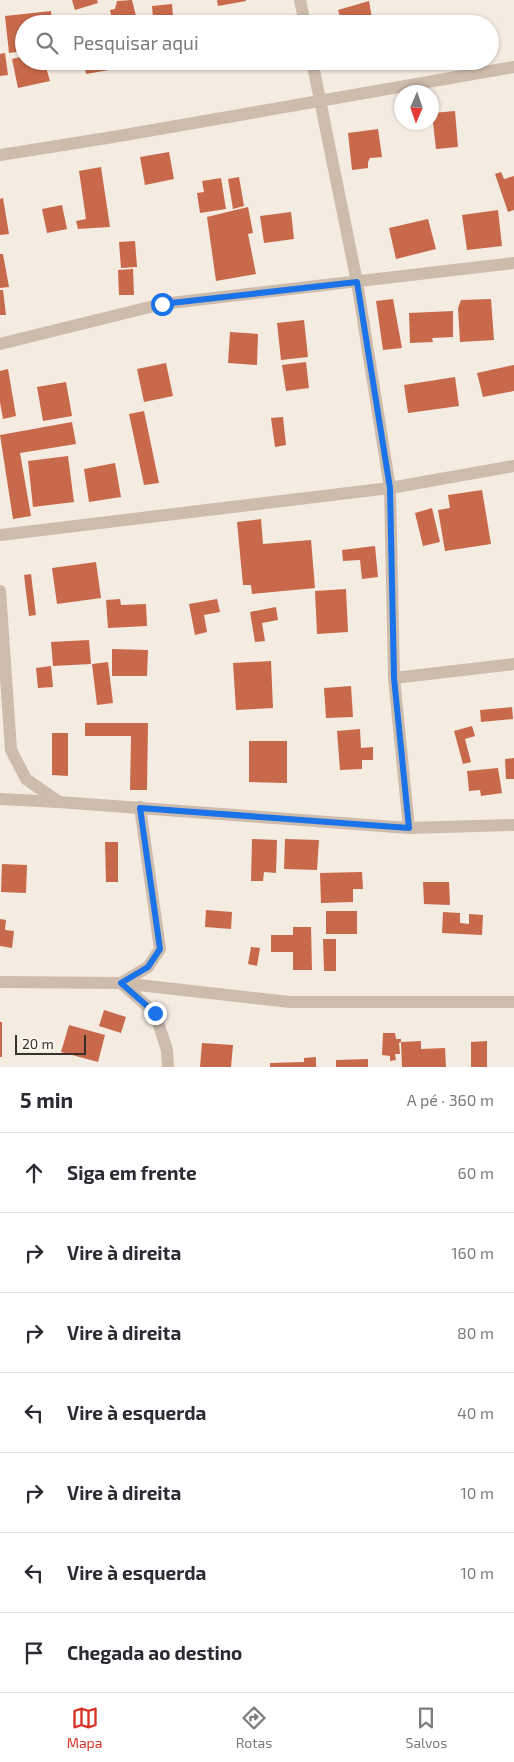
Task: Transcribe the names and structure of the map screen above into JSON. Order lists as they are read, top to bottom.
{
  "scale_bar": "20 m",
  "north": "bottom",
  "page": {
    "search": "Pesquisar aqui",
    "scale": "20 m",
    "heading": ["5 min", "A pé · 360 m"],
    "list": [
      ["Siga em frente", "60 m"],
      ["Vire à direita", "160 m"],
      ["Vire à direita", "80 m"],
      ["Vire à esquerda", "40 m"],
      ["Vire à direita", "10 m"],
      ["Vire à esquerda", "10 m"],
      "Chegada ao destino"
    ],
    "nav": ["Mapa", "Rotas", "Salvos"]
  }
}
